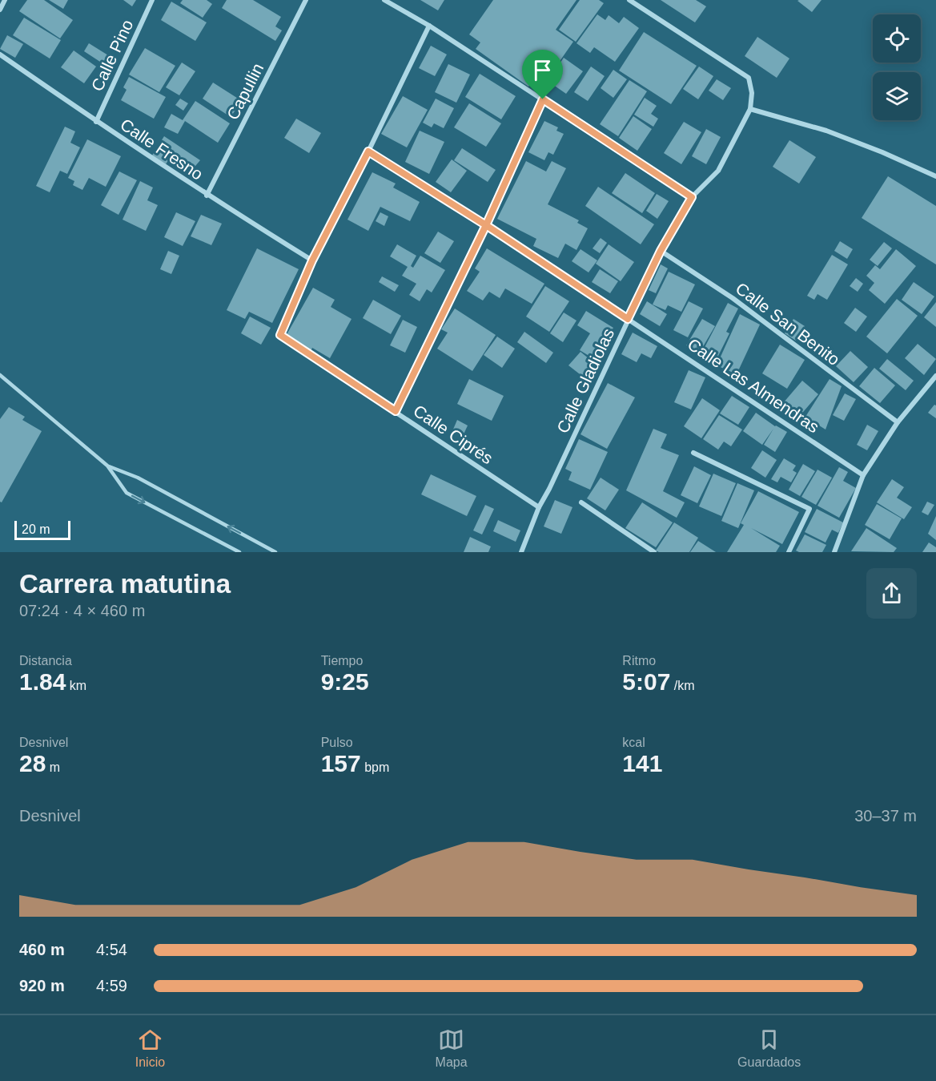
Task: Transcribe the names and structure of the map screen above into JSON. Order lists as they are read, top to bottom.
{
  "streets": {
    "street": [
      "Calle Pino",
      "Capullin",
      "Calle Fresno",
      "Calle San Benito",
      "Calle Gladiolas",
      "Calle Las Almendras",
      "Calle Ciprés"
    ]
  },
  "crossings": [
    ["Calle Pino", "Calle Fresno"],
    ["Capullin", "Calle Fresno"],
    ["Calle Fresno", "Calle Ciprés"],
    ["Calle San Benito", "Calle Gladiolas"],
    ["Calle Gladiolas", "Calle Las Almendras"],
    ["Calle Gladiolas", "Calle Ciprés"]
  ],
  "scale_bar": "20 m",
  "page": {
    "scale": "20 m",
    "heading": ["Carrera matutina", "07:24 · 4 × 460 m"],
    "stats": [
      ["Distancia", "1.84 km"],
      ["Tiempo", "9:25"],
      ["Ritmo", "5:07 /km"],
      ["Desnivel", "28 m"],
      ["Pulso", "157 bpm"],
      ["kcal", "141"]
    ],
    "chart": ["Desnivel", "30–37 m"],
    "list": [
      {
        "name": "460 m",
        "note": "4:54"
      },
      {
        "name": "920 m",
        "note": "4:59"
      }
    ],
    "tabs": ["Inicio", "Mapa", "Guardados"]
  }
}
